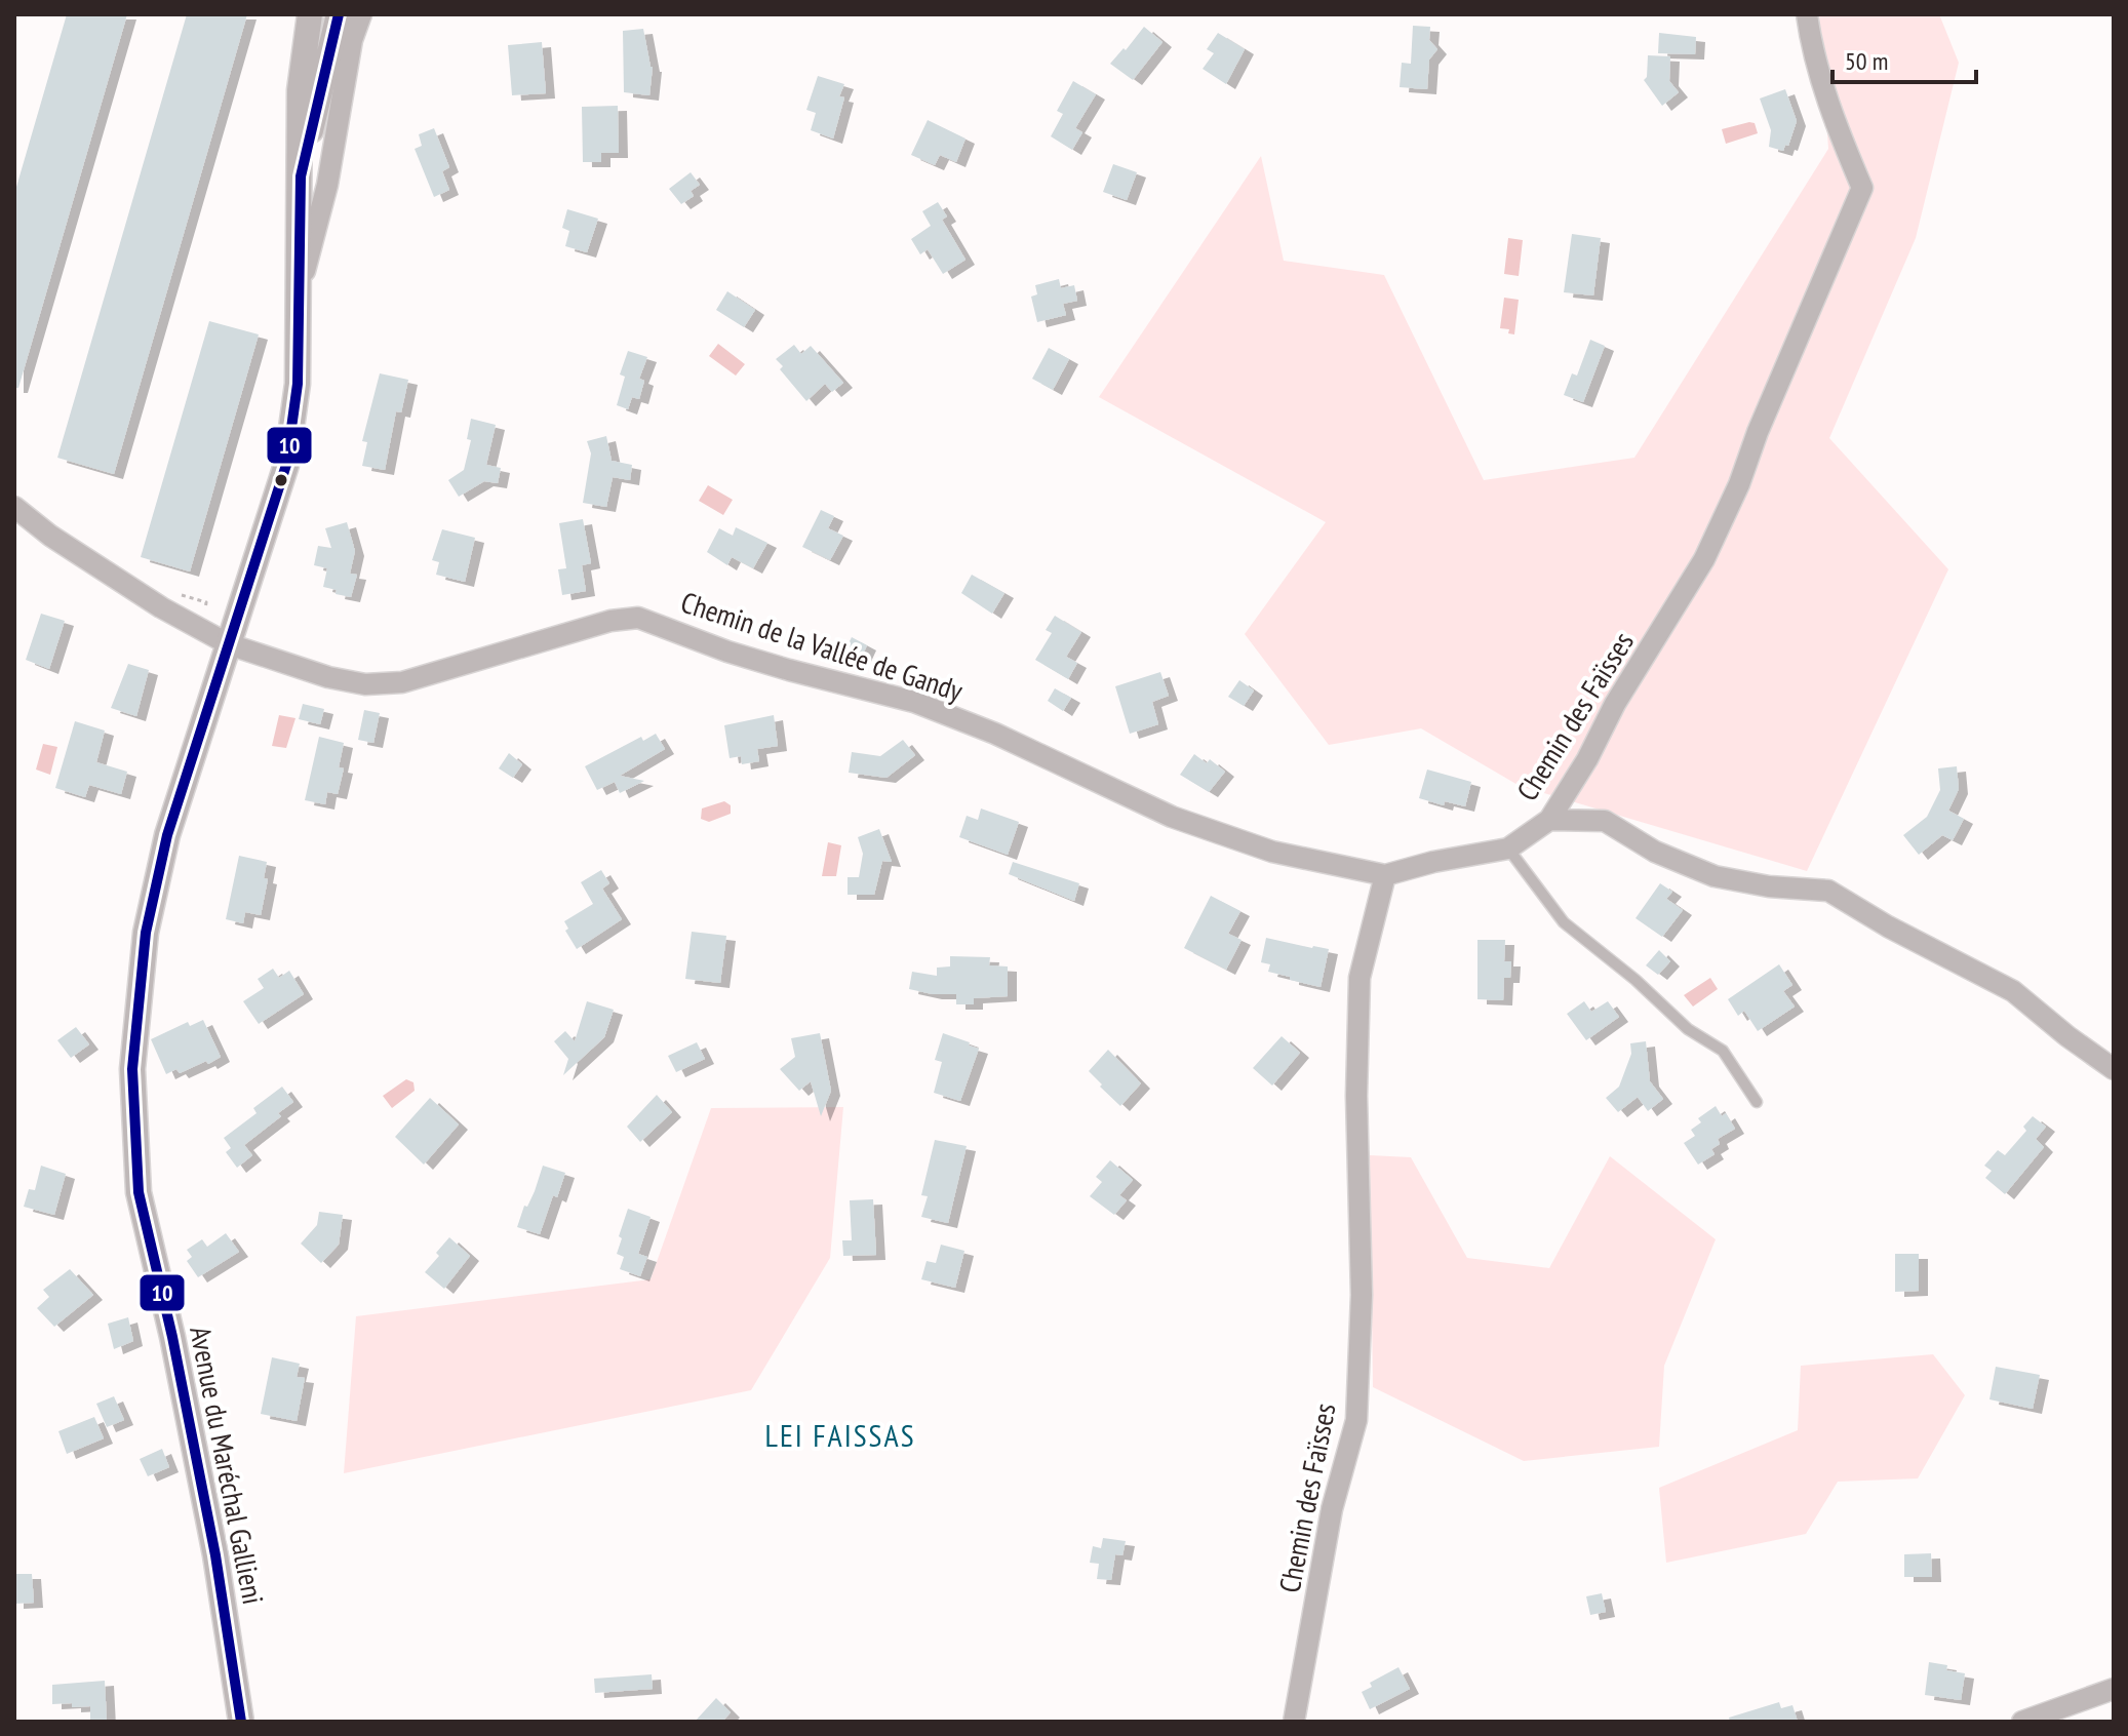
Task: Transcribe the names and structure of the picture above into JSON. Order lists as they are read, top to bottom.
{
  "streets": {
    "street": ["Chemin de la Vallée de Gandy", "Chemin des Faïsses", "Avenue du Maréchal Gallieni"]
  },
  "crossings": [
    ["Chemin de la Vallée de Gandy", "Chemin des Faïsses"],
    ["Chemin de la Vallée de Gandy", "Avenue du Maréchal Gallieni"]
  ],
  "districts": ["LEI FAISSAS"],
  "lines": ["transit line 10"],
  "scale_bar": "50 m"
}
